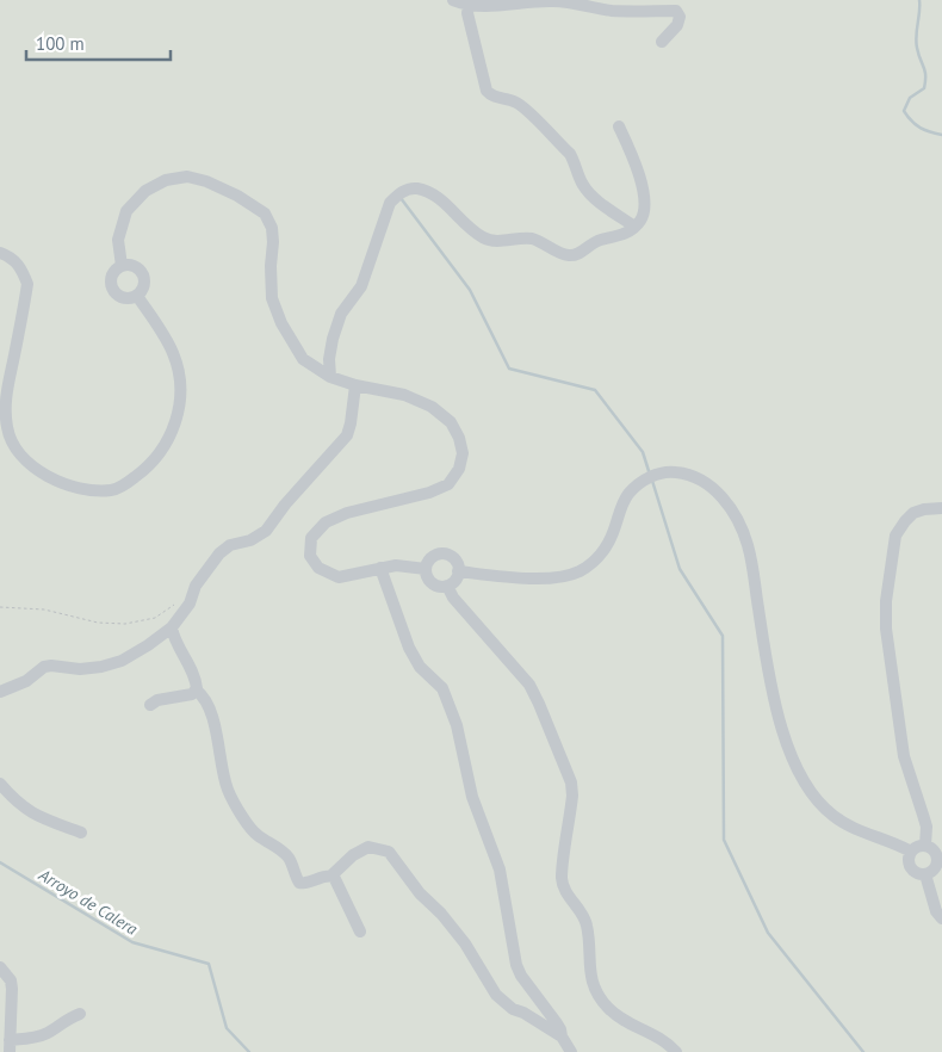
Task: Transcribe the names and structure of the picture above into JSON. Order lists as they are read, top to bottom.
{
  "water": ["Arroyo de Calera"],
  "scale_bar": "100 m"
}
